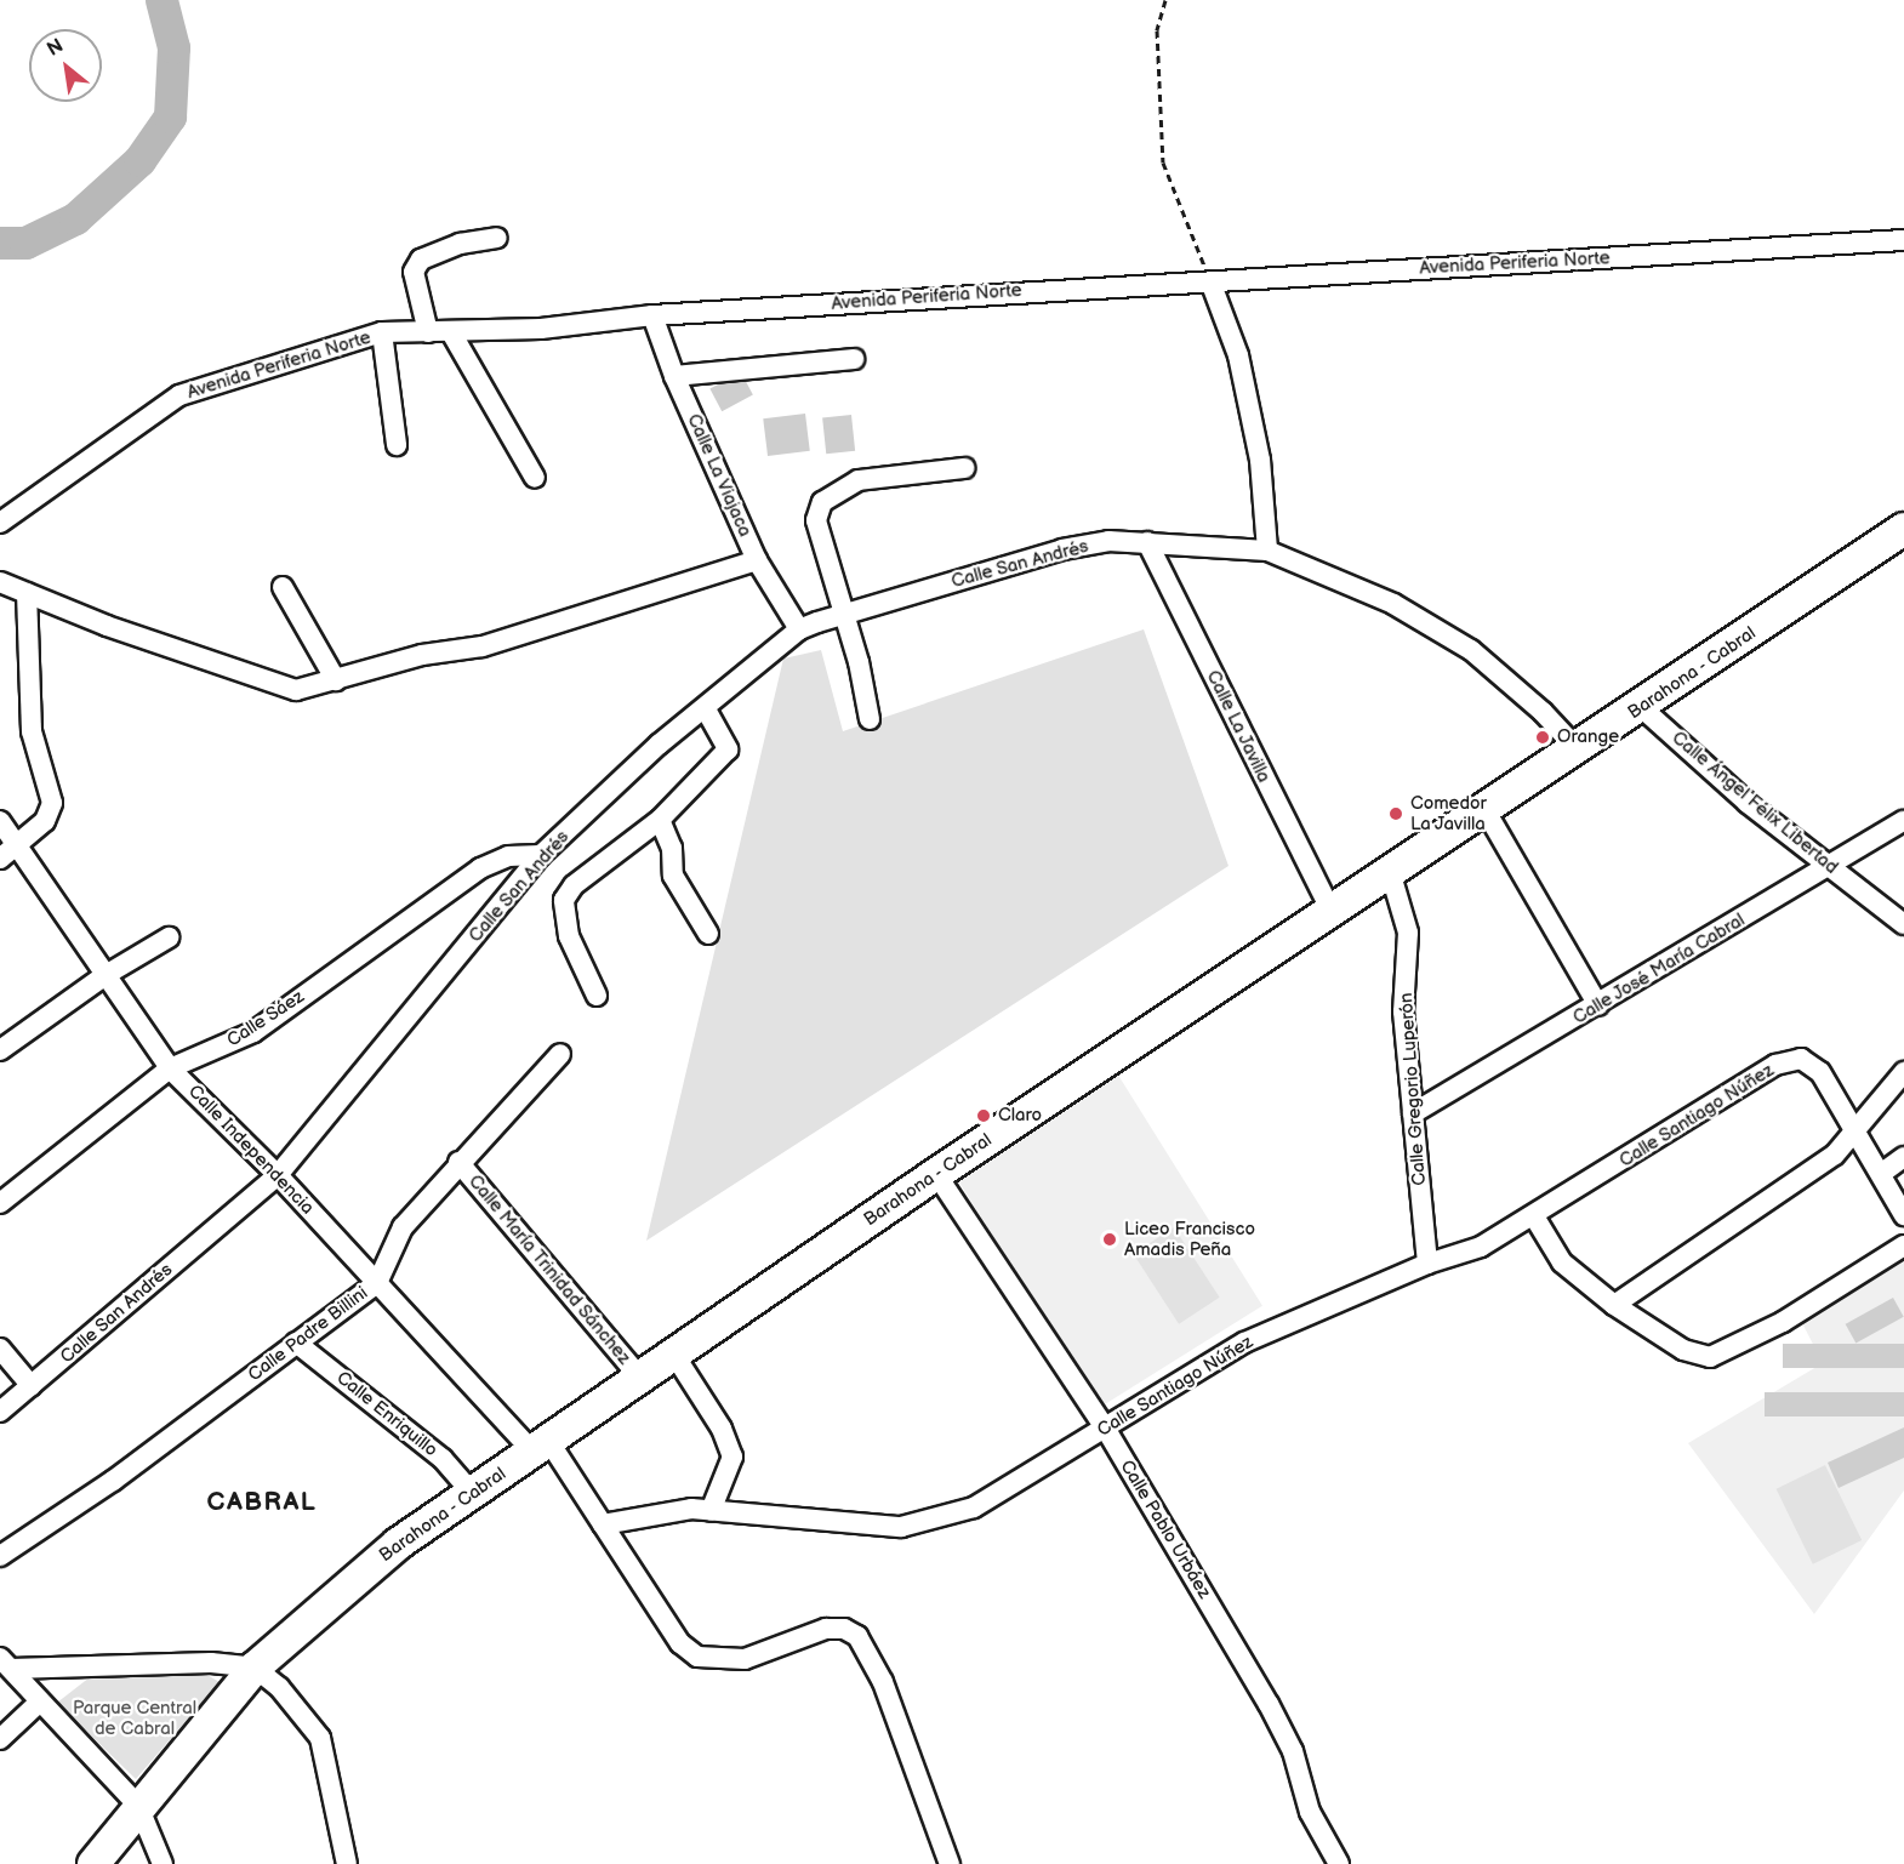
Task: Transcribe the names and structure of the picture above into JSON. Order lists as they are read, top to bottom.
{
  "streets": {
    "main road": ["Barahona - Cabral"],
    "street": [
      "Avenida Periferia Norte",
      "Calle La Viajaca",
      "Calle San Andrés",
      "Calle La Javilla",
      "Calle Ángel Félix Libertad",
      "Calle José María Cabral",
      "Calle Sáez",
      "Calle Gregorio Luperón",
      "Calle Santiago Núñez",
      "Calle Independencia",
      "Calle María Trinidad Sánchez",
      "Calle Padre Billini",
      "Calle Enriquillo",
      "Calle Pablo Urbáez"
    ]
  },
  "crossings": [
    ["Avenida Periferia Norte", "Calle La Viajaca"],
    ["Calle La Viajaca", "Calle San Andrés"],
    ["Calle San Andrés", "Barahona - Cabral"],
    ["Calle San Andrés", "Calle La Javilla"],
    ["Calle San Andrés", "Calle Sáez"],
    ["Calle San Andrés", "Calle Independencia"],
    ["Barahona - Cabral", "Calle La Javilla"],
    ["Barahona - Cabral", "Calle Ángel Félix Libertad"],
    ["Barahona - Cabral", "Calle Gregorio Luperón"],
    ["Barahona - Cabral", "Calle Independencia"],
    ["Barahona - Cabral", "Calle María Trinidad Sánchez"],
    ["Barahona - Cabral", "Calle Enriquillo"],
    ["Barahona - Cabral", "Calle Pablo Urbáez"],
    ["Calle Ángel Félix Libertad", "Calle José María Cabral"],
    ["Calle José María Cabral", "Calle Gregorio Luperón"],
    ["Calle Sáez", "Calle Independencia"],
    ["Calle Gregorio Luperón", "Calle Santiago Núñez"],
    ["Calle Santiago Núñez", "Calle Pablo Urbáez"],
    ["Calle Independencia", "Calle Padre Billini"],
    ["Calle María Trinidad Sánchez", "Calle Padre Billini"],
    ["Calle Padre Billini", "Calle Enriquillo"]
  ],
  "districts": ["CABRAL"],
  "parks": ["Parque Central de Cabral"],
  "places": [
    "Orange",
    "Comedor La Javilla",
    "Claro",
    "Liceo Francisco Amadis Peña"
  ],
  "north": "top left"
}
